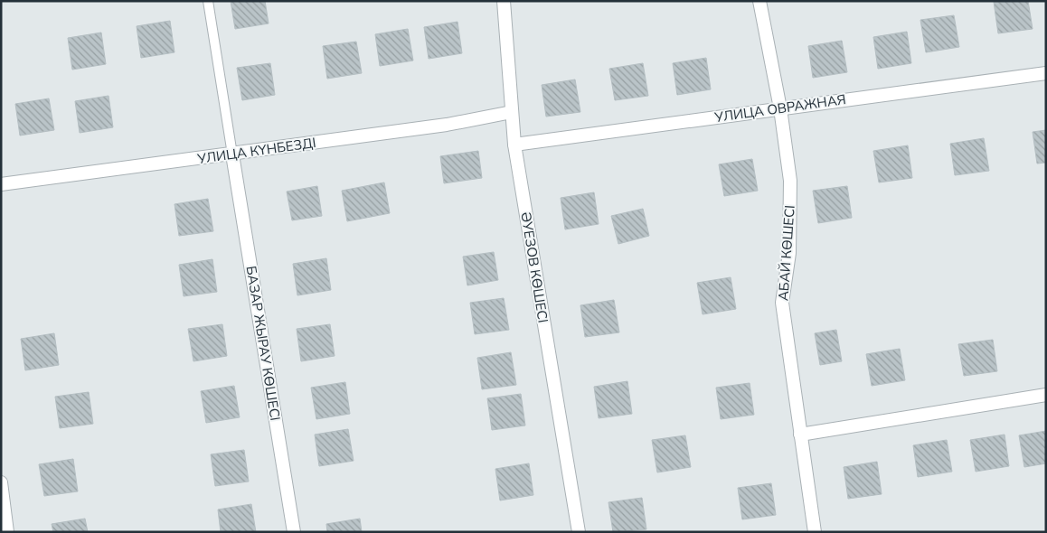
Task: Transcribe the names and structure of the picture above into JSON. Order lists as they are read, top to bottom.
{
  "streets": {
    "street": [
      "УЛИЦА ОВРАЖНАЯ",
      "УЛИЦА КҮНБЕЗДІ",
      "АБАЙ КӨШЕСІ",
      "ӘУЕЗОВ КӨШЕСІ",
      "БАЗАР ЖЫРАУ КӨШЕСІ"
    ]
  },
  "crossings": [
    ["УЛИЦА ОВРАЖНАЯ", "АБАЙ КӨШЕСІ"],
    ["УЛИЦА ОВРАЖНАЯ", "ӘУЕЗОВ КӨШЕСІ"],
    ["УЛИЦА КҮНБЕЗДІ", "ӘУЕЗОВ КӨШЕСІ"],
    ["УЛИЦА КҮНБЕЗДІ", "БАЗАР ЖЫРАУ КӨШЕСІ"]
  ]
}
